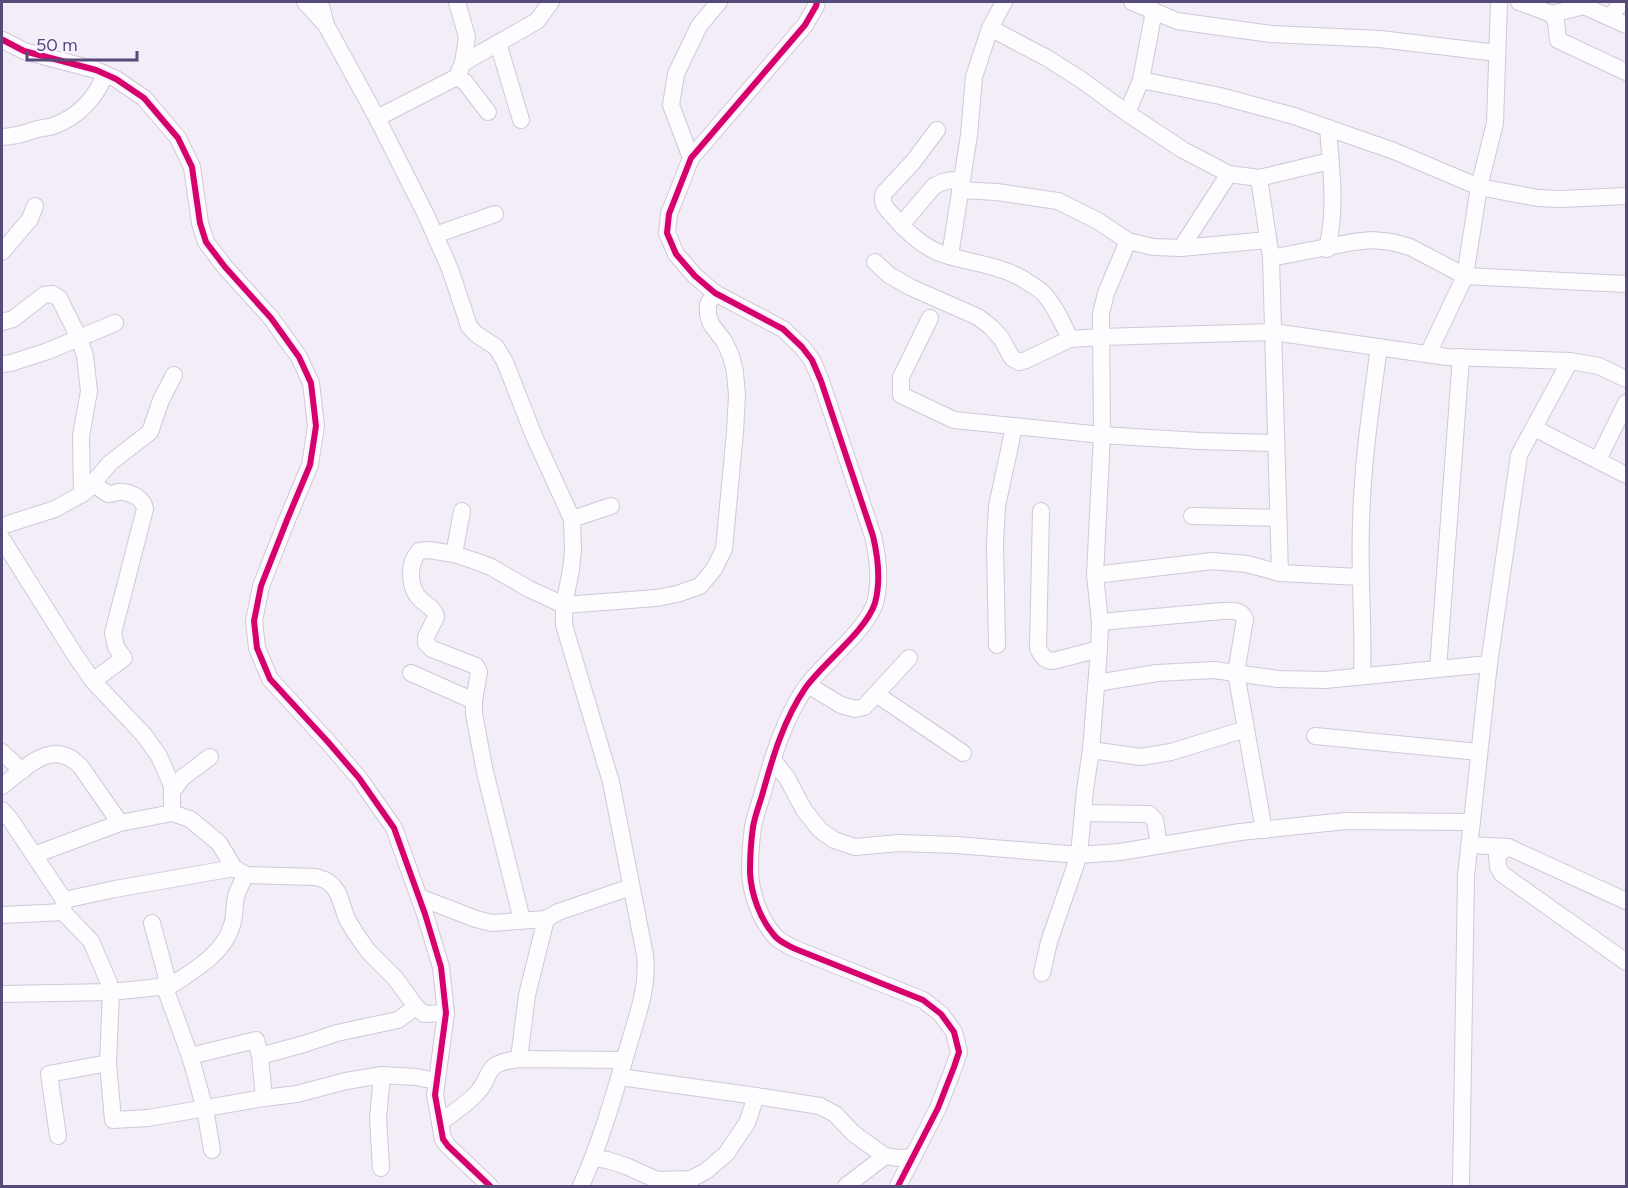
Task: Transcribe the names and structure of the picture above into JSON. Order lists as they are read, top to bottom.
{
  "scale_bar": "50 m"
}
